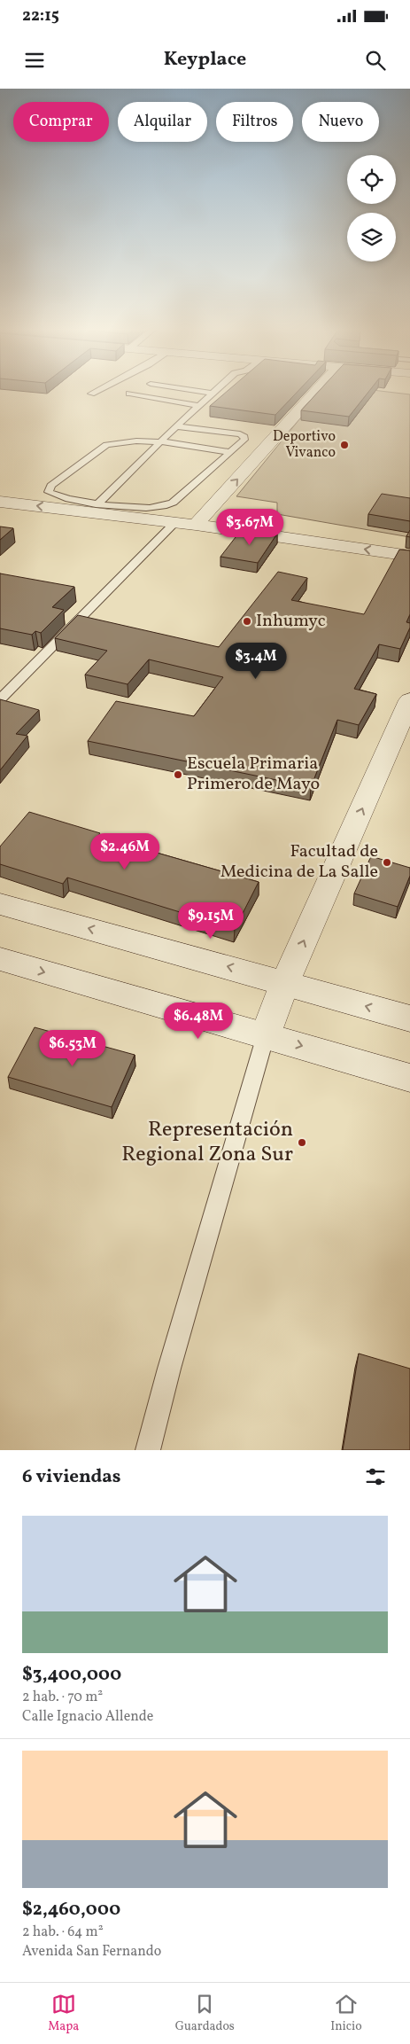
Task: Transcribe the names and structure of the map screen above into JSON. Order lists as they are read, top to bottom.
{
  "places": [
    "Deportivo Vivanco",
    "Inhumyc",
    "Escuela Primaria Primero de Mayo",
    "Facultad de Medicina de La Salle",
    "Representación Regional Zona Sur"
  ],
  "page": {
    "status": "22:15",
    "header": "Keyplace",
    "chip": [
      "Comprar",
      "Alquilar",
      "Filtros",
      "Nuevo"
    ],
    "price": [
      "$3.67M",
      "$3.4M",
      "$2.46M",
      "$9.15M",
      "$6.48M",
      "$6.53M"
    ],
    "heading": "6 viviendas",
    "list": [
      {
        "name": "$3,400,000",
        "note": "2 hab. · 70 m² · Calle Ignacio Allende"
      },
      {
        "name": "$2,460,000",
        "note": "2 hab. · 64 m² · Avenida San Fernando"
      }
    ],
    "tabs": ["Mapa", "Guardados", "Inicio"]
  }
}
